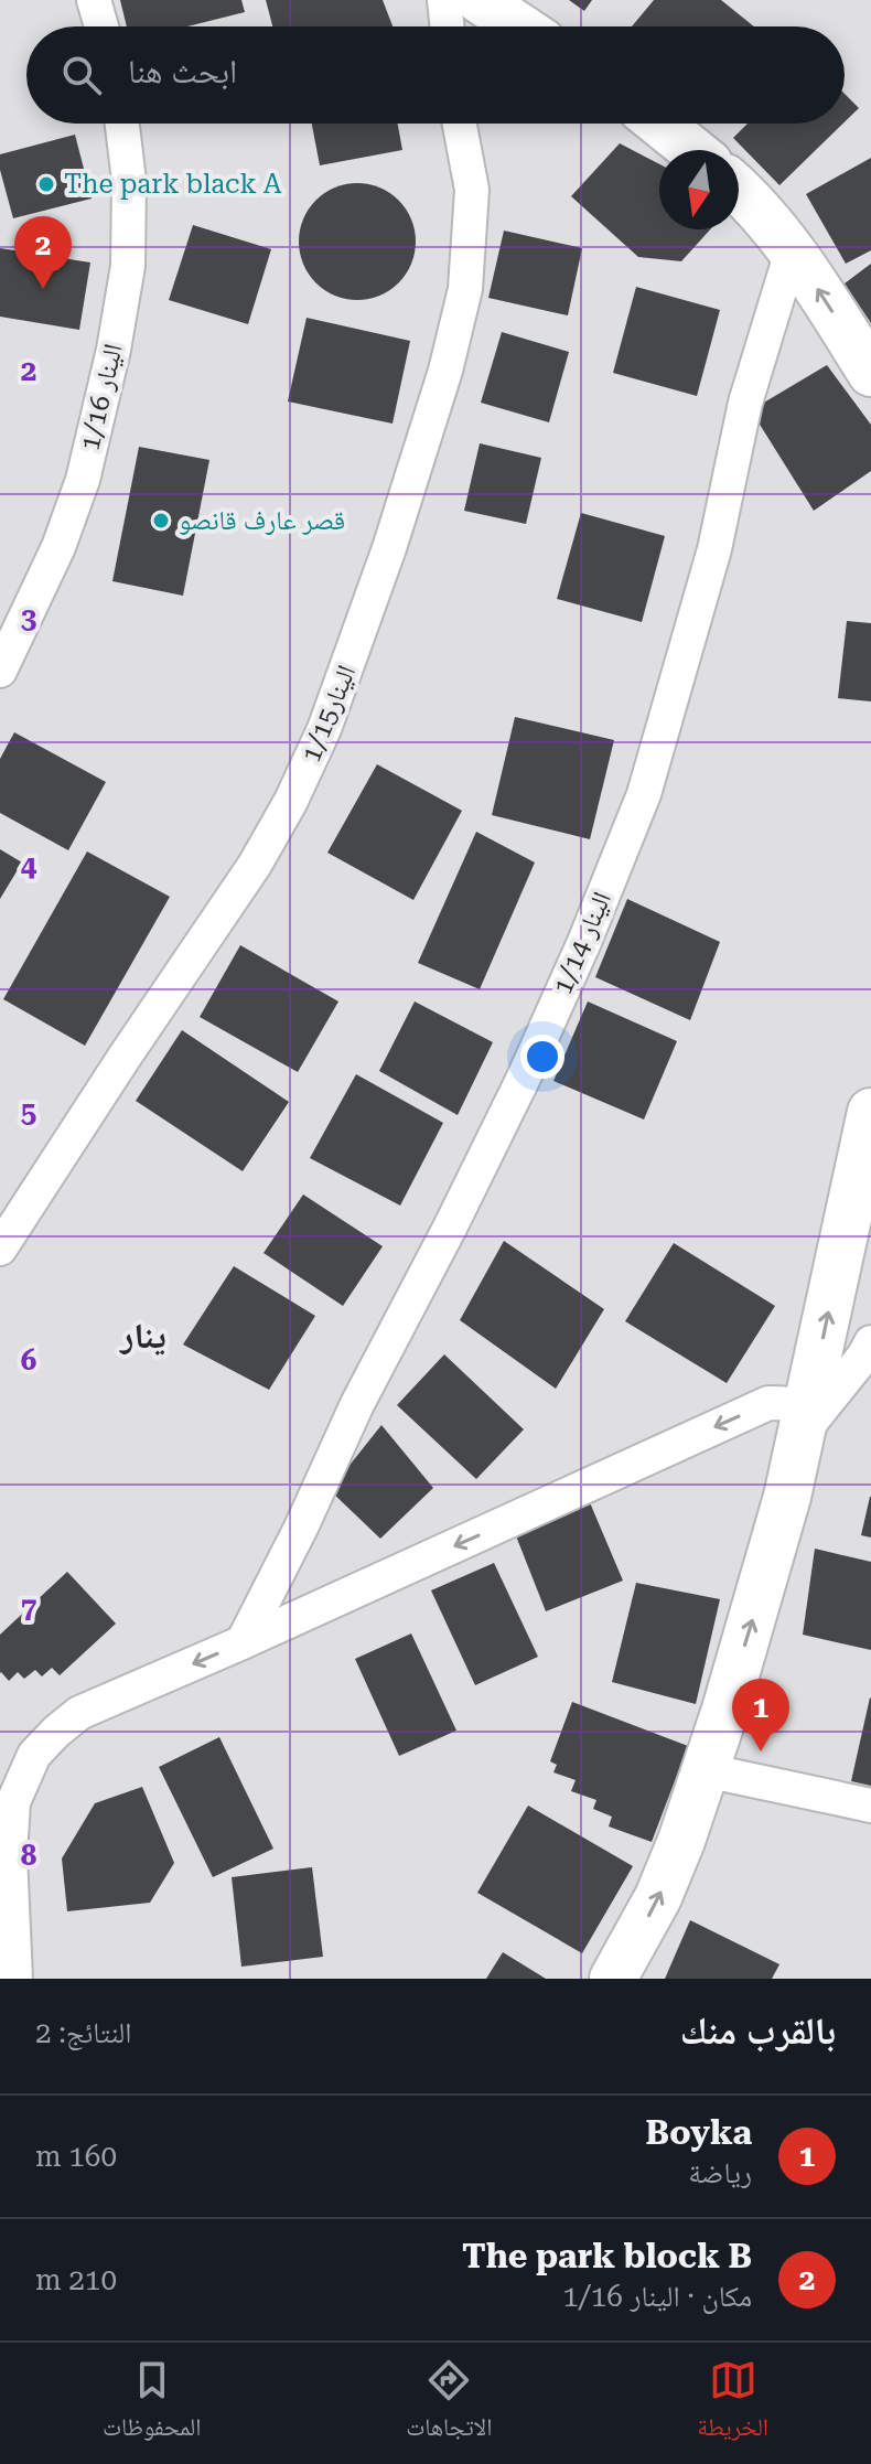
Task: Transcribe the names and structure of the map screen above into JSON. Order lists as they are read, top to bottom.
{
  "streets": {
    "street": ["الينار 1/16", "الينار1/15", "الينار 1/14"]
  },
  "districts": ["ينار"],
  "places": ["The park black A", "قصر عارف قانصو"],
  "north": "bottom",
  "page": {
    "search": "ابحث هنا",
    "pins": ["2", "1"],
    "heading": ["بالقرب منك", "النتائج: 2"],
    "list": [
      {
        "mark": "1",
        "name": "Boyka",
        "note": "رياضة",
        "value": "160 m"
      },
      {
        "mark": "2",
        "name": "The park block B",
        "note": "مكان · الينار 1/16",
        "value": "210 m"
      }
    ],
    "nav": ["الخريطة", "الاتجاهات", "المحفوظات"]
  },
  "grid": {
    "rows": [
      "2",
      "3",
      "4",
      "5",
      "6",
      "7",
      "8"
    ]
  }
}
